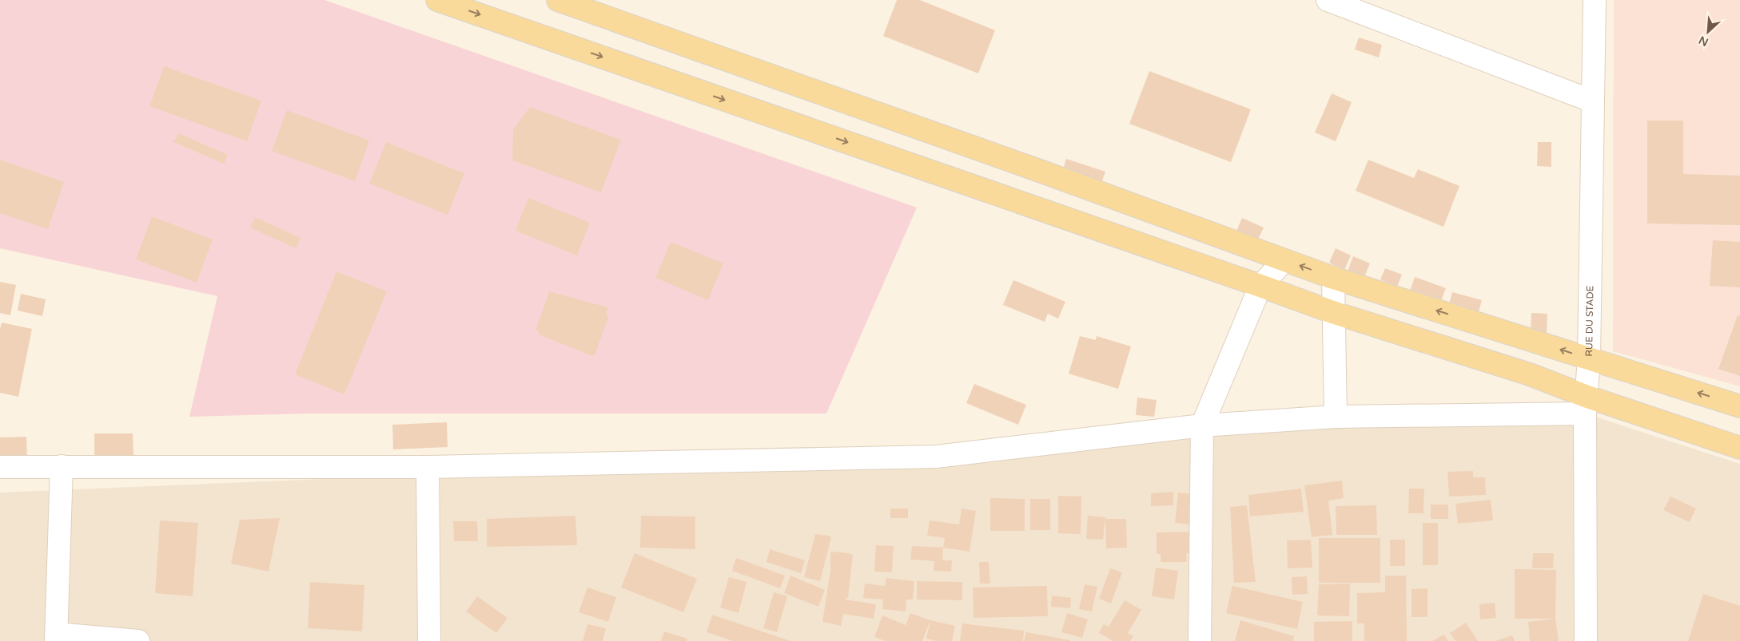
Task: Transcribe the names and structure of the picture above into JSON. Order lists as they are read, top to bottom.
{
  "streets": {
    "street": ["RUE DU STADE"]
  },
  "north": "bottom left"
}
